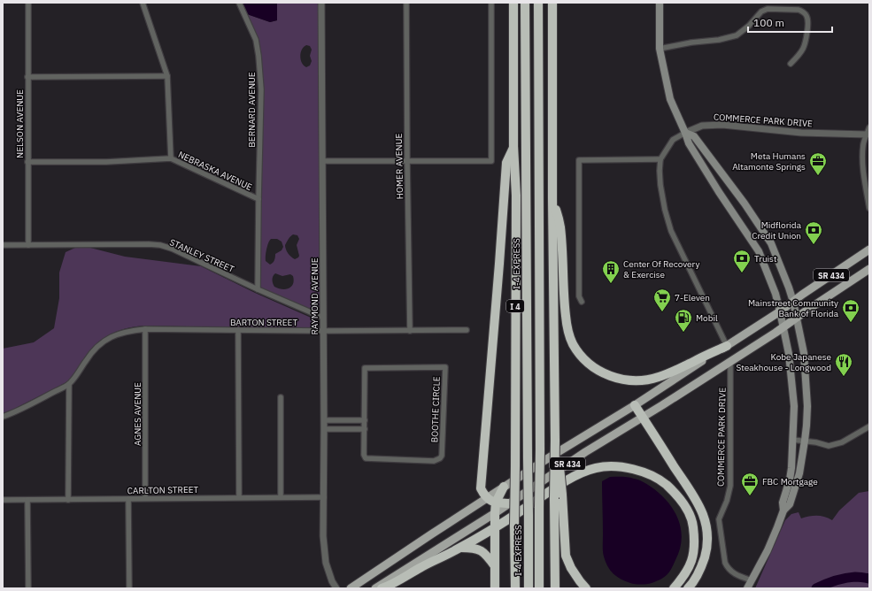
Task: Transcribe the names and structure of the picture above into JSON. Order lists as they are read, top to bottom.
{
  "streets": {
    "highway": ["I-4 EXPRESS", "I 4"],
    "main road": ["SR 434"],
    "street": [
      "BERNARD AVENUE",
      "COMMERCE PARK DRIVE",
      "NELSON AVENUE",
      "HOMER AVENUE",
      "NEBRASKA AVENUE",
      "STANLEY STREET",
      "RAYMOND AVENUE",
      "BARTON STREET",
      "BOOTHE CIRCLE",
      "AGNES AVENUE",
      "CARLTON STREET"
    ]
  },
  "crossings": [
    ["BERNARD AVENUE", "NEBRASKA AVENUE"],
    ["COMMERCE PARK DRIVE", "SR 434"],
    ["NELSON AVENUE", "STANLEY STREET"],
    ["HOMER AVENUE", "BARTON STREET"],
    ["NEBRASKA AVENUE", "STANLEY STREET"],
    ["STANLEY STREET", "RAYMOND AVENUE"],
    ["RAYMOND AVENUE", "BARTON STREET"],
    ["RAYMOND AVENUE", "CARLTON STREET"],
    ["BARTON STREET", "AGNES AVENUE"],
    ["AGNES AVENUE", "CARLTON STREET"]
  ],
  "places": {
    "office": ["Meta Humans Altamonte Springs", "FBC Mortgage"],
    "bank": ["Midflorida Credit Union", "Truist", "Mainstreet Community Bank of Florida"],
    "building": ["Center Of Recovery & Exercise"],
    "supermarket": ["7-Eleven"],
    "fuel station": ["Mobil"],
    "restaurant": ["Kobe Japanese Steakhouse - Longwood"]
  },
  "scale_bar": "100 m"
}
